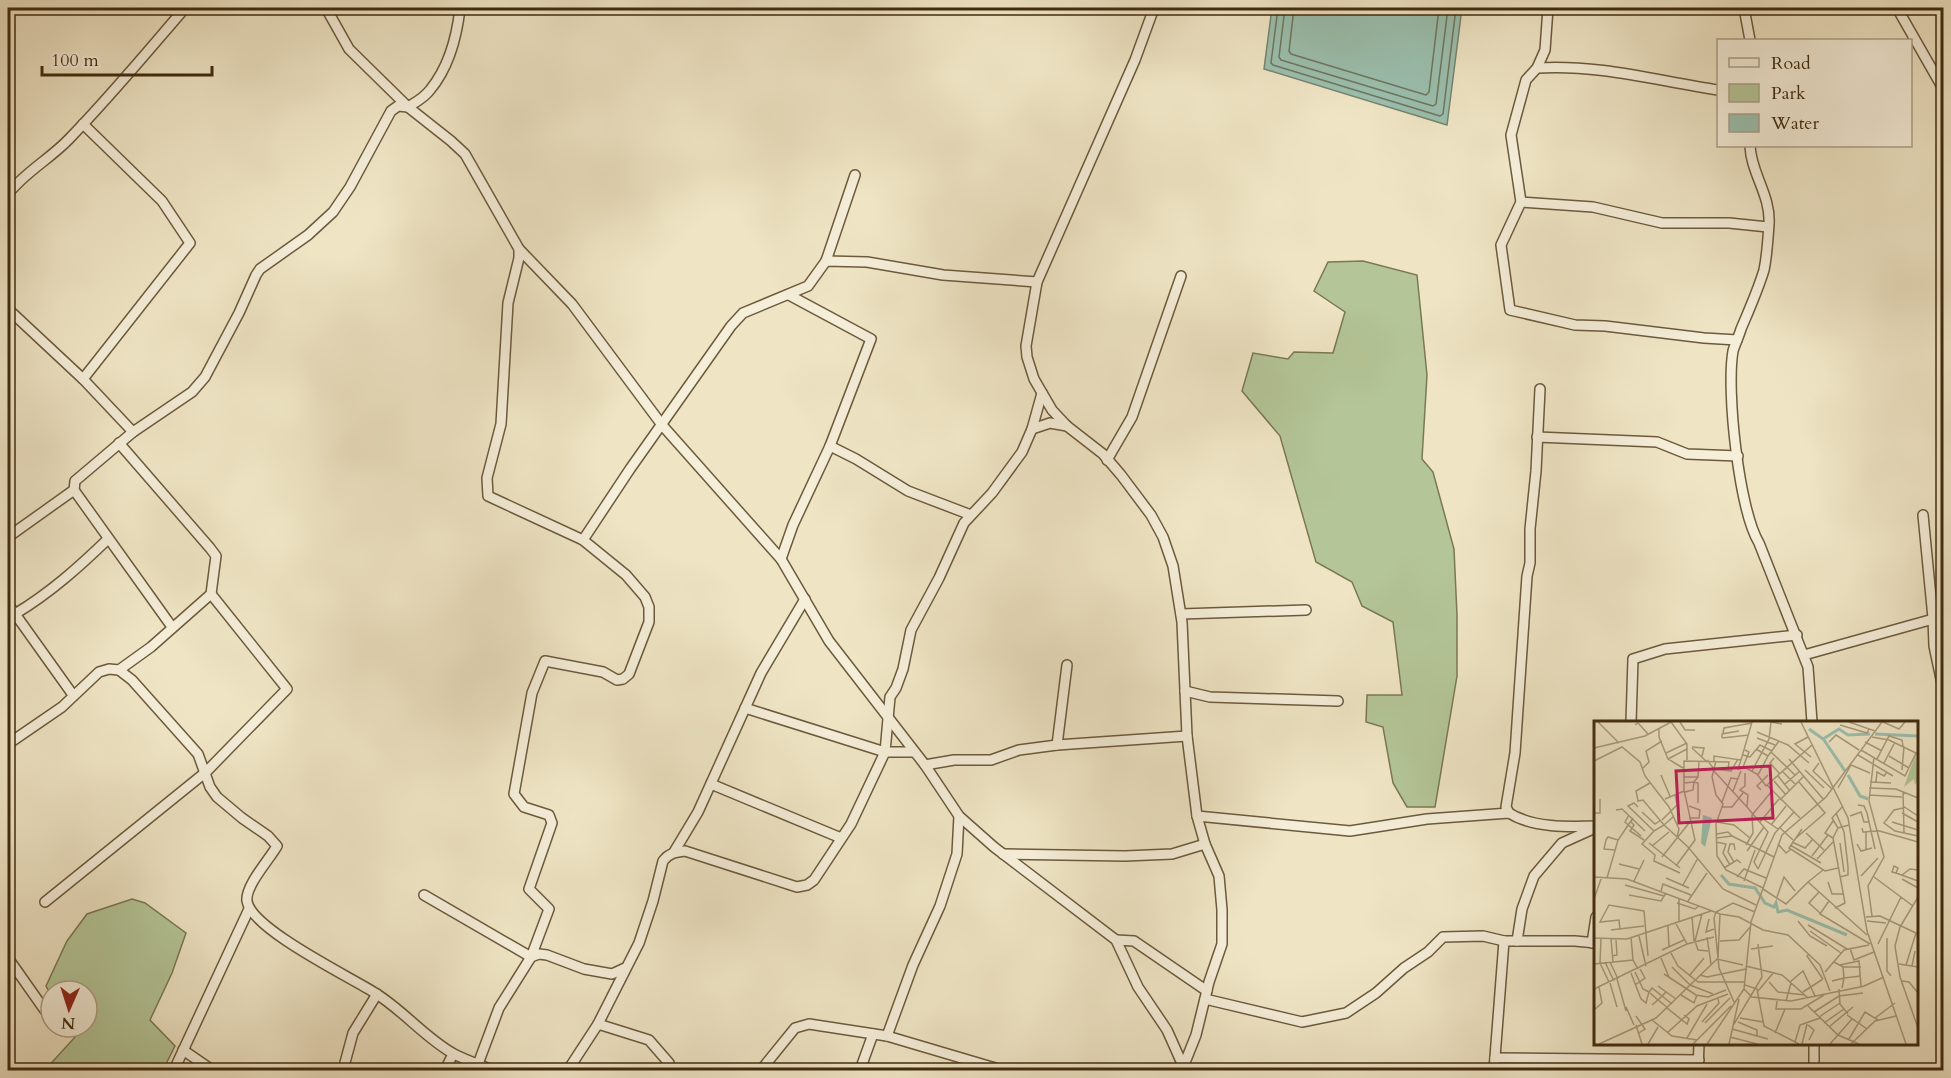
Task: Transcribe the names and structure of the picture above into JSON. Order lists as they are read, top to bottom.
{
  "legend": ["Road", "Park", "Water"],
  "scale_bar": "100 m",
  "north": "bottom"
}
